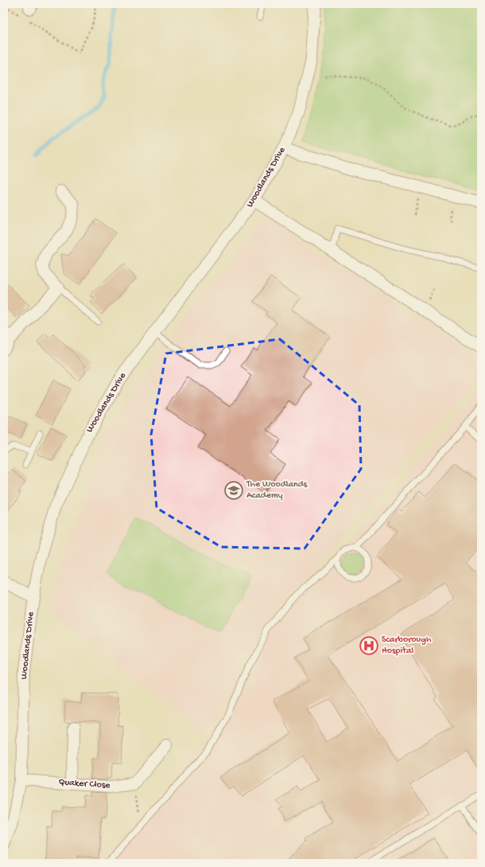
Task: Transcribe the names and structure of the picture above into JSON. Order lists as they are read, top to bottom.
{
  "streets": {
    "street": ["Woodlands Drive", "Quaker Close"]
  },
  "crossings": [
    ["Woodlands Drive", "Quaker Close"]
  ],
  "places": {
    "school or university": ["The Woodlands Academy"],
    "hospital": ["Scarborough Hospital"]
  }
}
